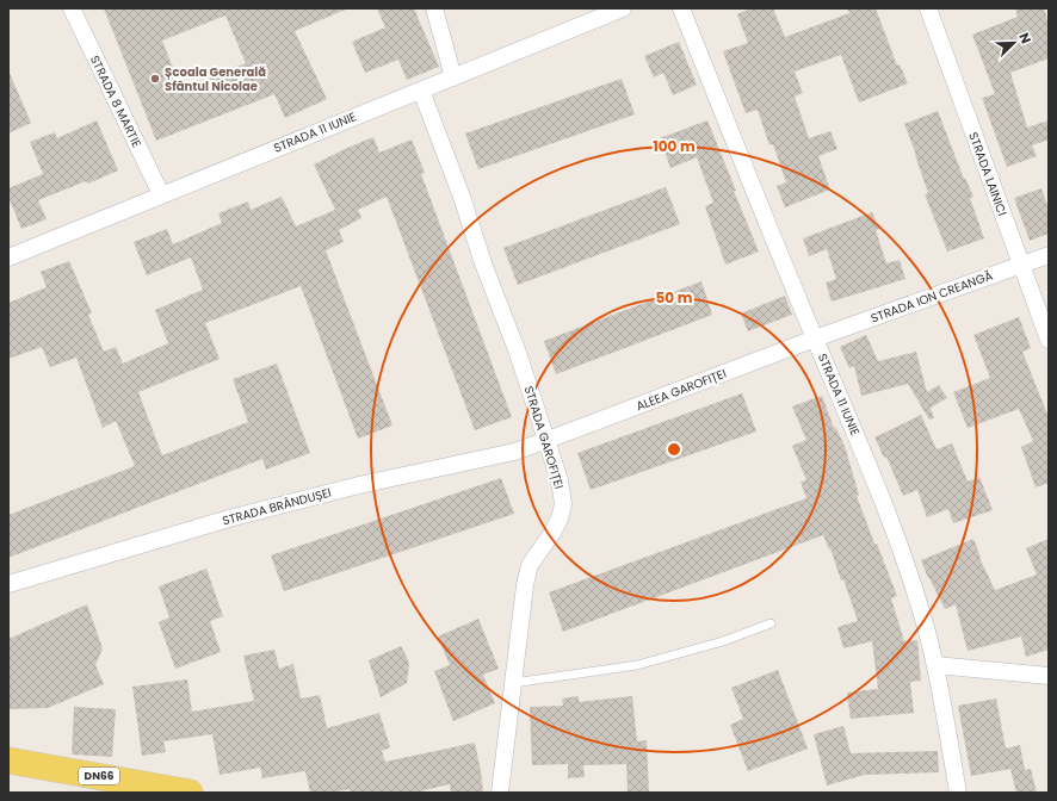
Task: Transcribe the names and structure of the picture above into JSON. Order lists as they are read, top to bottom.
{
  "streets": {
    "main road": ["DN66"],
    "street": [
      "STRADA 8 MARTIE",
      "STRADA 11 IUNIE",
      "STRADA LAINICI",
      "STRADA ION CREANGĂ",
      "ALEEA GAROFIȚEI",
      "STRADA GAROFIȚEI",
      "STRADA BRÂNDUȘEI"
    ]
  },
  "crossings": [
    ["STRADA 8 MARTIE", "STRADA 11 IUNIE"],
    ["STRADA 11 IUNIE", "STRADA ION CREANGĂ"],
    ["STRADA 11 IUNIE", "ALEEA GAROFIȚEI"],
    ["STRADA 11 IUNIE", "STRADA GAROFIȚEI"],
    ["STRADA LAINICI", "STRADA ION CREANGĂ"],
    ["STRADA ION CREANGĂ", "ALEEA GAROFIȚEI"],
    ["ALEEA GAROFIȚEI", "STRADA GAROFIȚEI"],
    ["ALEEA GAROFIȚEI", "STRADA BRÂNDUȘEI"],
    ["STRADA GAROFIȚEI", "STRADA BRÂNDUȘEI"]
  ],
  "places": ["Școala Generală Sfântul Nicolae"],
  "north": "top right",
  "rings": ["100 m", "50 m"]
}
